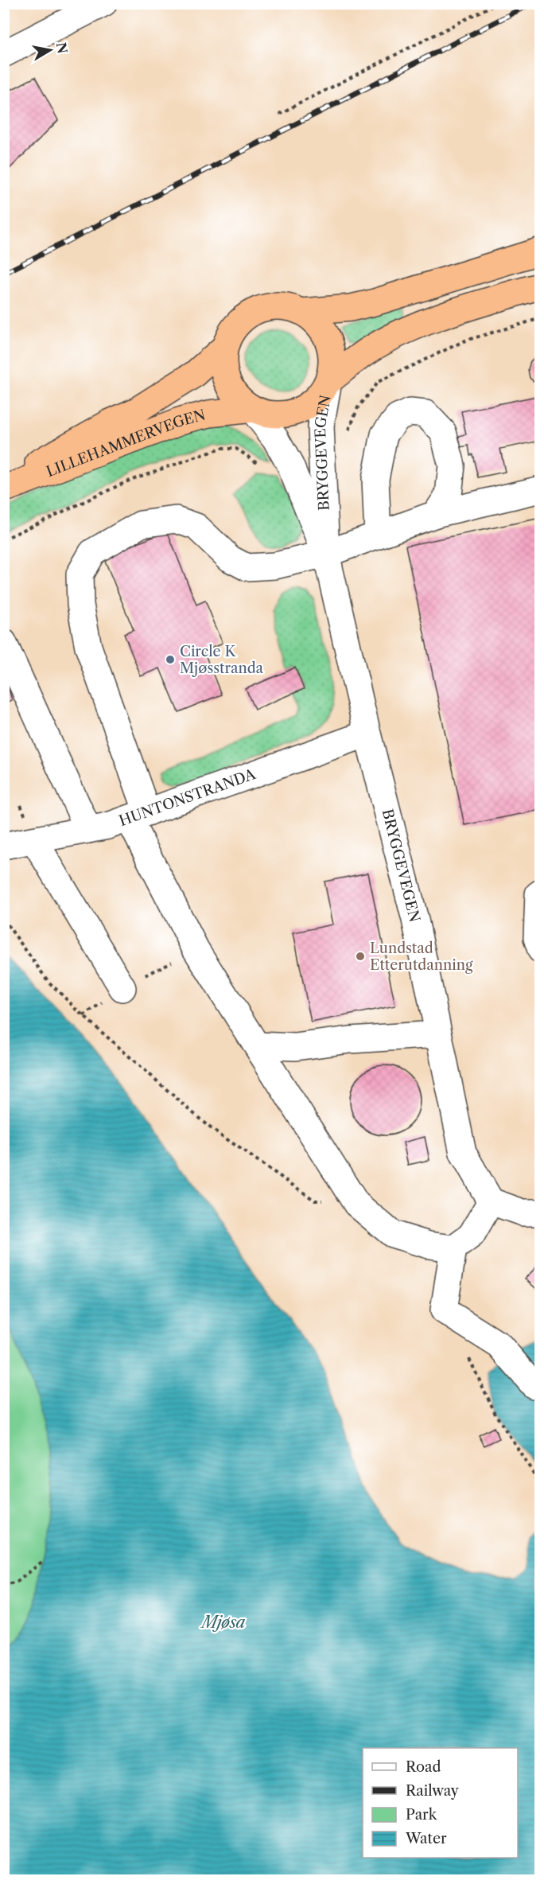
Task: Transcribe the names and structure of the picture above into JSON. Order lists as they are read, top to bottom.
{
  "streets": {
    "highway": ["LILLEHAMMERVEGEN"],
    "street": ["BRYGGEVEGEN", "HUNTONSTRANDA"]
  },
  "crossings": [
    ["LILLEHAMMERVEGEN", "BRYGGEVEGEN"],
    ["BRYGGEVEGEN", "HUNTONSTRANDA"]
  ],
  "water": ["Mjøsa"],
  "places": ["Circle K Mjøsstranda", "Lundstad Etterutdanning"],
  "legend": [
    "Road",
    "Railway",
    "Park",
    "Water"
  ],
  "north": "right"
}
